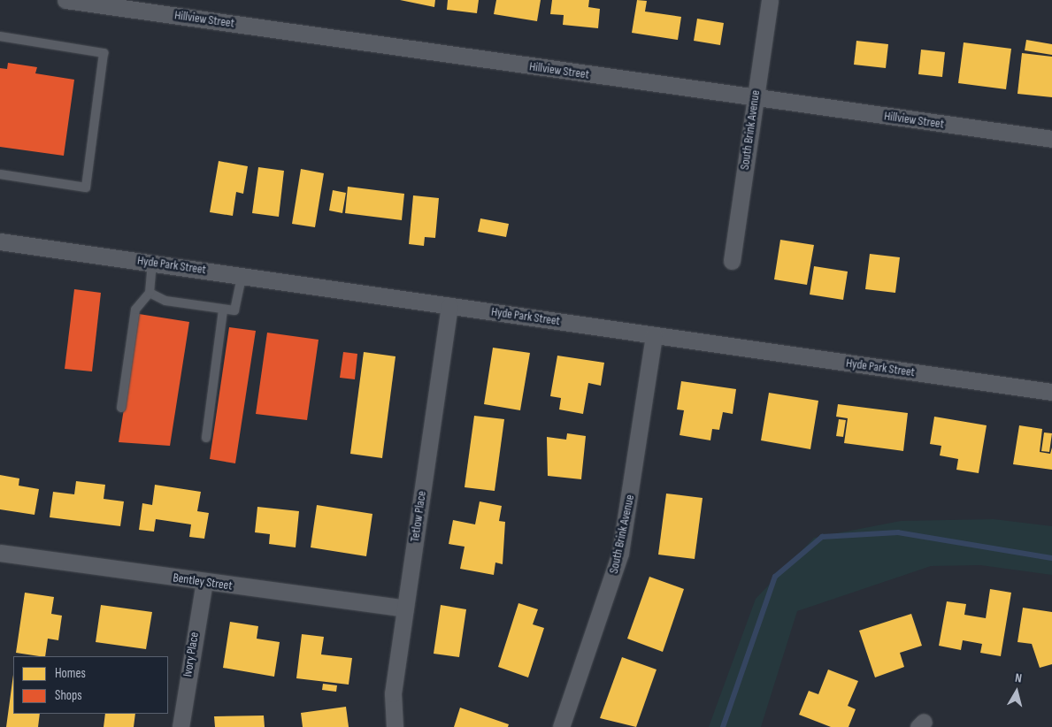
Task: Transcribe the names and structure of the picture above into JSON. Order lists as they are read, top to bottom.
{
  "streets": {
    "street": [
      "Hillview Street",
      "South Brink Avenue",
      "Hyde Park Street",
      "Tetlow Place",
      "Bentley Street",
      "Ivory Place"
    ]
  },
  "crossings": [
    ["Hillview Street", "South Brink Avenue"],
    ["South Brink Avenue", "Hyde Park Street"],
    ["Hyde Park Street", "Tetlow Place"],
    ["Tetlow Place", "Bentley Street"],
    ["Bentley Street", "Ivory Place"]
  ],
  "legend": ["Homes", "Shops"],
  "north": "top"
}
